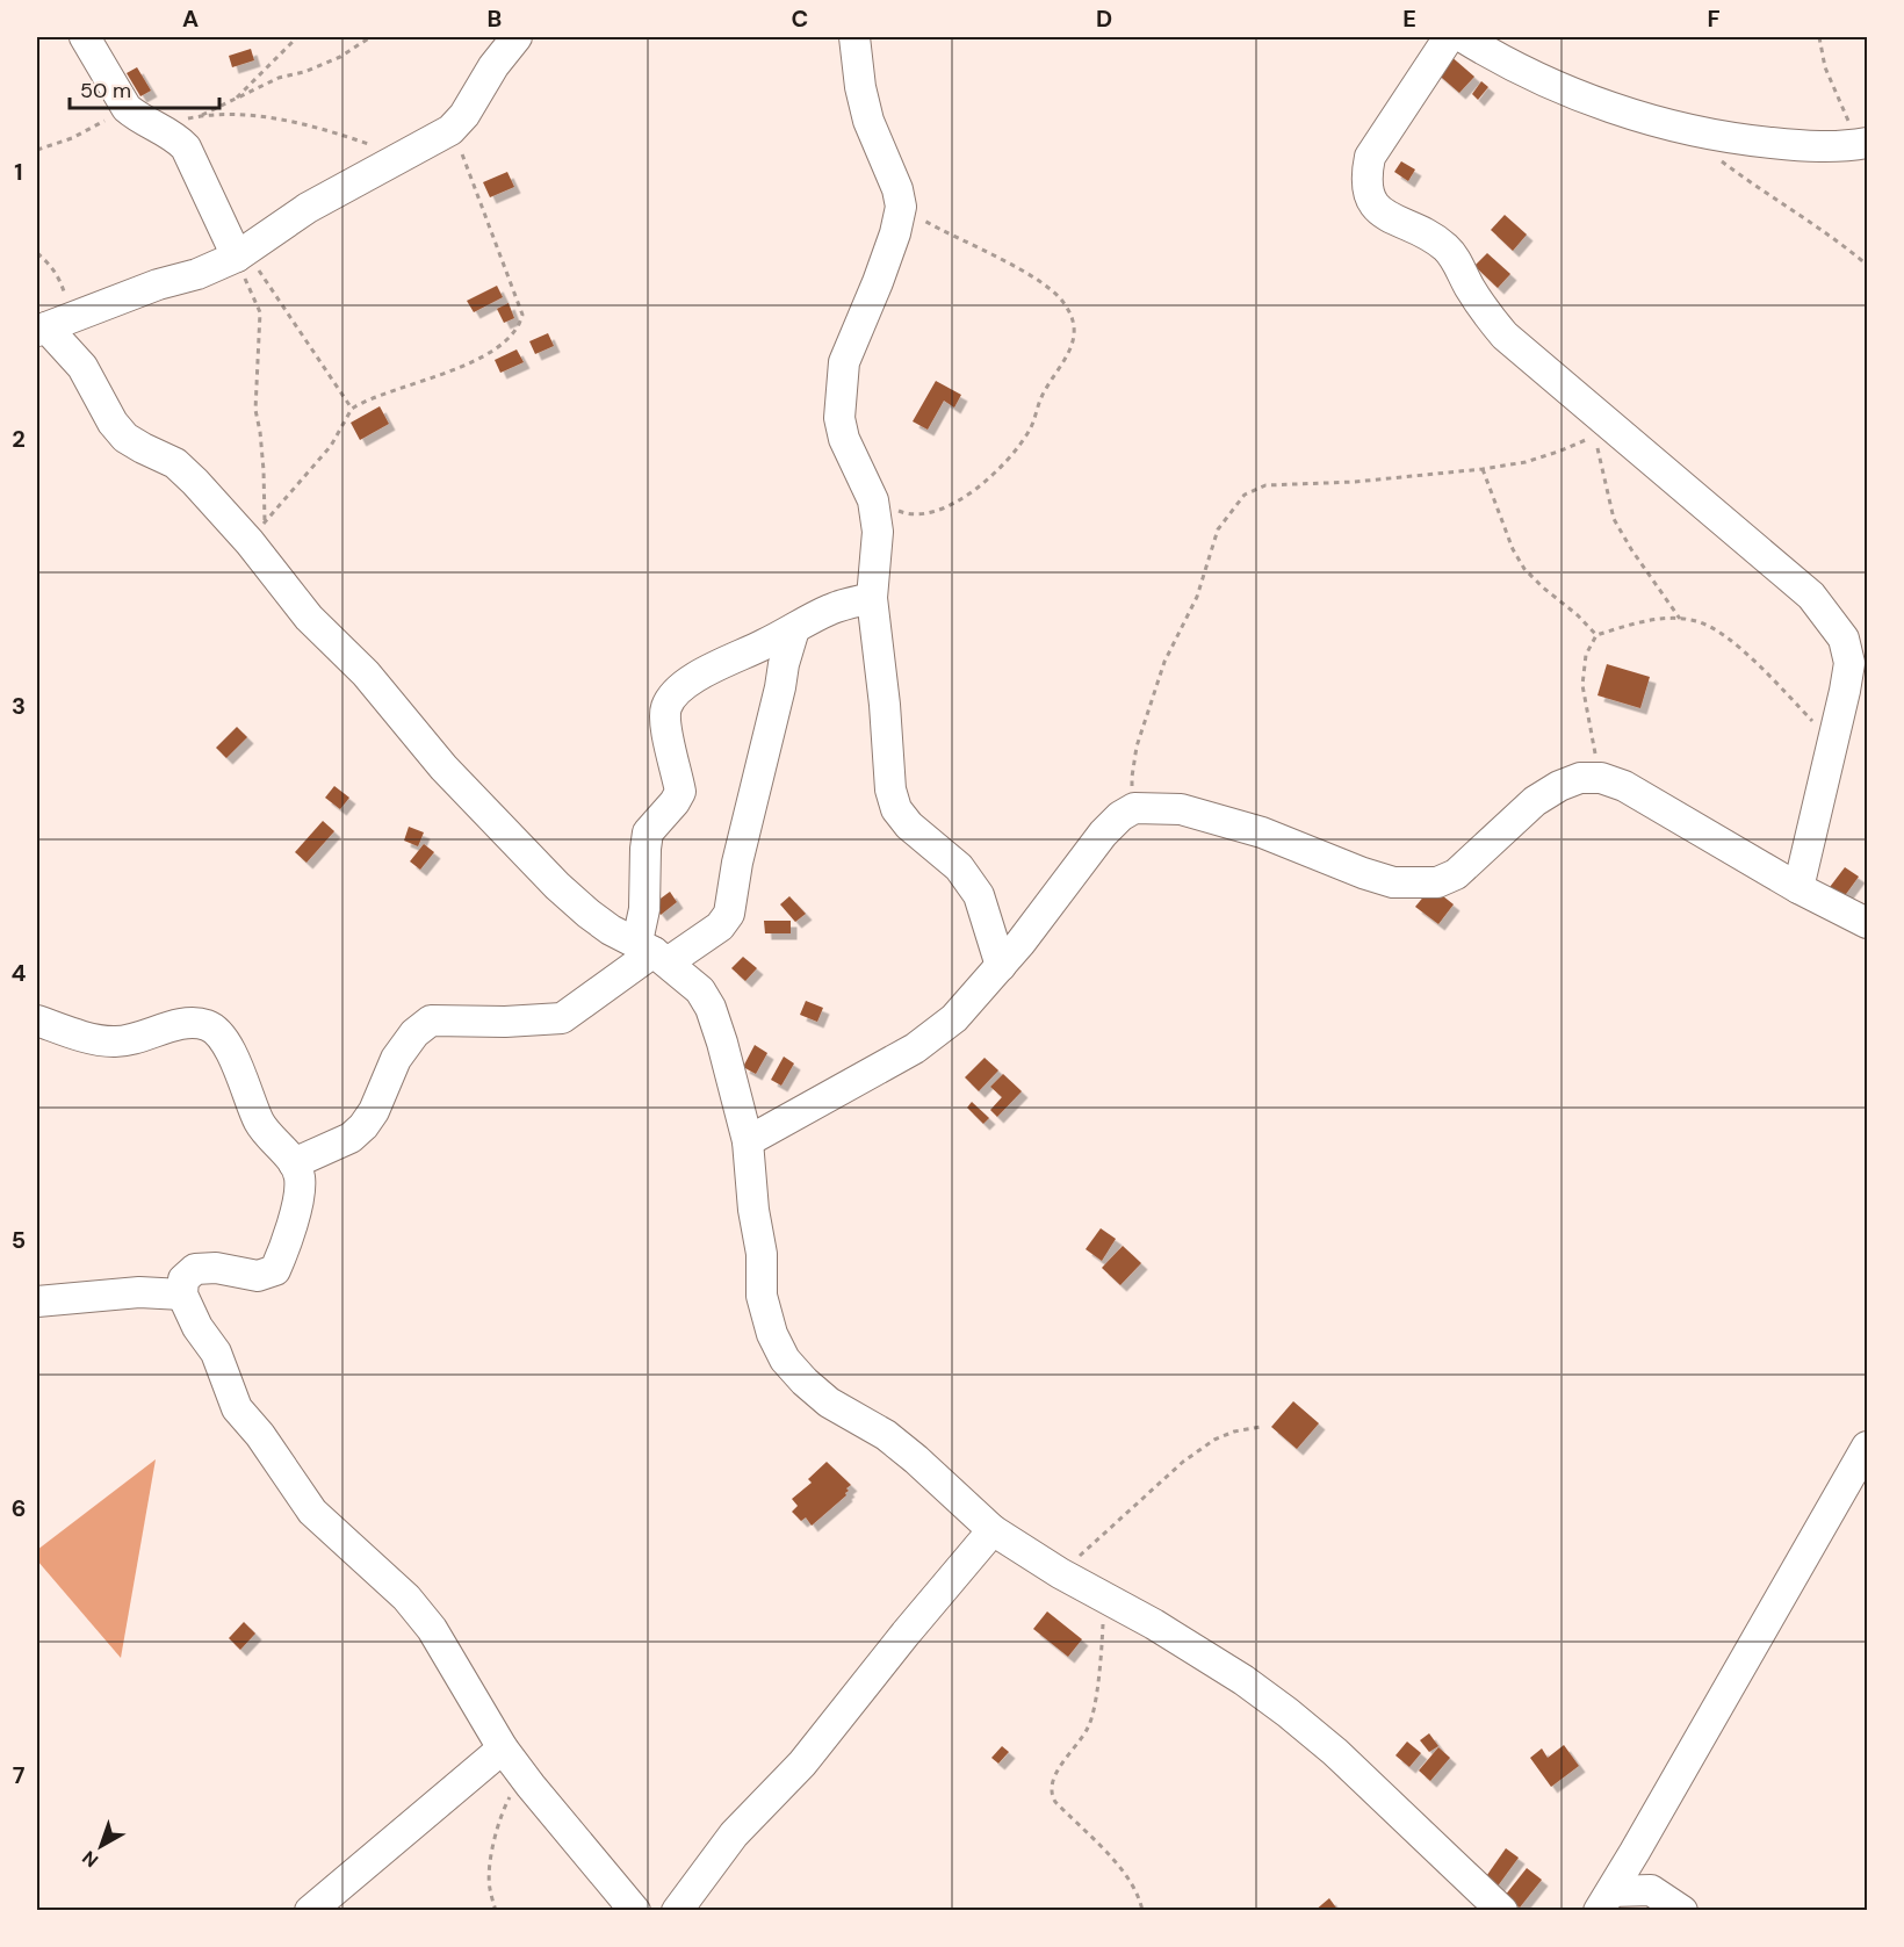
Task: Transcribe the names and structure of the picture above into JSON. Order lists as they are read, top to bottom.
{
  "scale_bar": "50 m",
  "north": "bottom left",
  "grid": {
    "columns": [
      "A",
      "B",
      "C",
      "D",
      "E",
      "F"
    ],
    "rows": [
      "1",
      "2",
      "3",
      "4",
      "5",
      "6",
      "7"
    ]
  }
}
